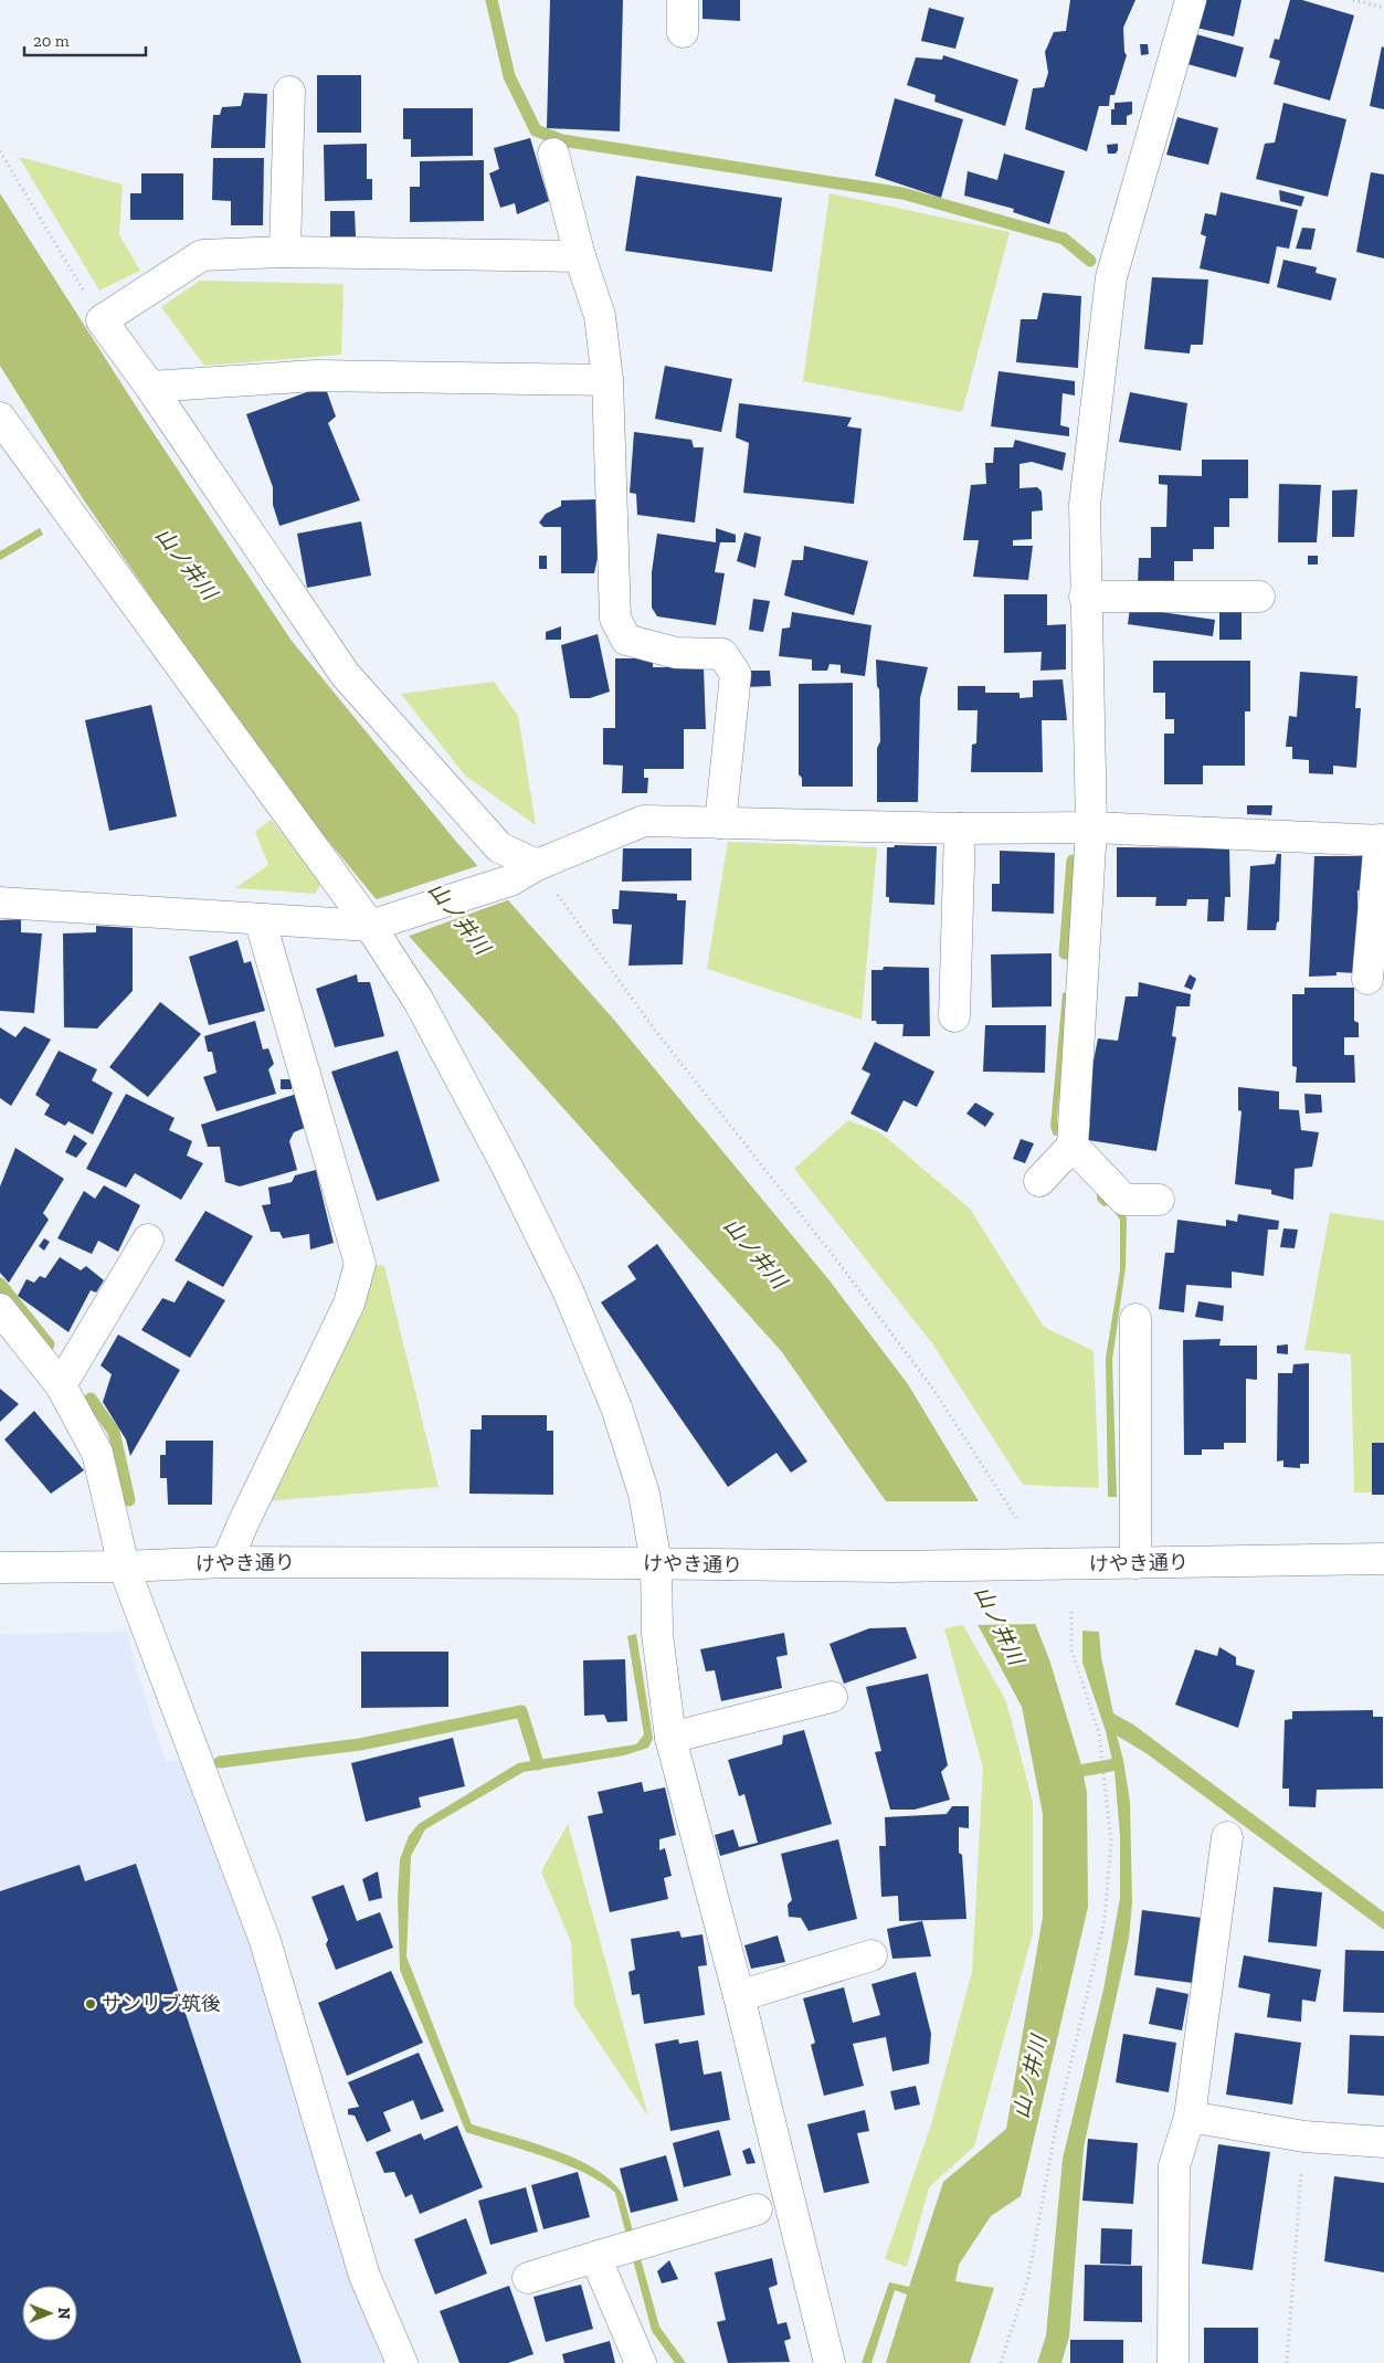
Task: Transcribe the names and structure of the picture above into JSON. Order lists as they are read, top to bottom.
{
  "streets": {
    "street": ["けやき通り"]
  },
  "water": ["山ノ井川"],
  "places": ["サンリブ筑後"],
  "scale_bar": "20 m",
  "north": "right"
}
